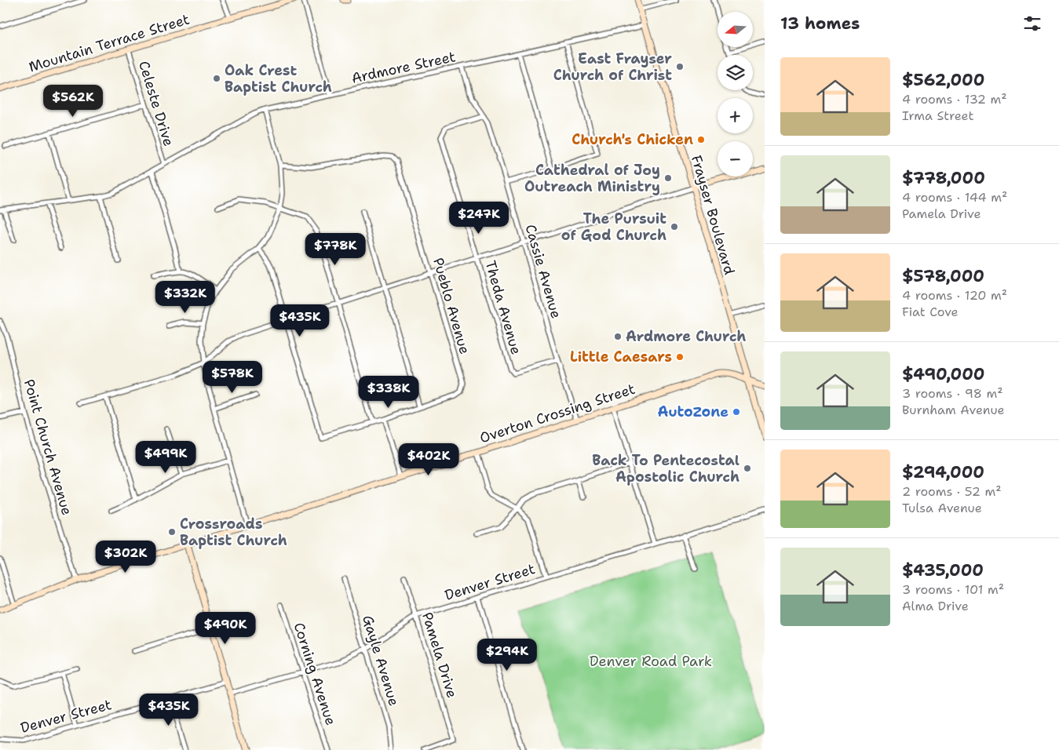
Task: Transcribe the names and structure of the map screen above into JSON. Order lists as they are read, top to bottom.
{
  "streets": {
    "street": [
      "Mountain Terrace Street",
      "Ardmore Street",
      "Celeste Drive",
      "Frayser Boulevard",
      "Cassie Avenue",
      "Pueblo Avenue",
      "Theda Avenue",
      "Overton Crossing Street",
      "Point Church Avenue",
      "Denver Street",
      "Pamela Drive",
      "Gayle Avenue",
      "Corning Avenue"
    ]
  },
  "crossings": [
    ["Mountain Terrace Street", "Celeste Drive"],
    ["Ardmore Street", "Celeste Drive"],
    ["Ardmore Street", "Frayser Boulevard"],
    ["Ardmore Street", "Cassie Avenue"],
    ["Frayser Boulevard", "Overton Crossing Street"],
    ["Cassie Avenue", "Theda Avenue"],
    ["Cassie Avenue", "Overton Crossing Street"],
    ["Overton Crossing Street", "Point Church Avenue"],
    ["Denver Street", "Pamela Drive"],
    ["Denver Street", "Gayle Avenue"],
    ["Denver Street", "Corning Avenue"]
  ],
  "parks": ["Denver Road Park"],
  "places": [
    "East Frayser Church of Christ",
    "Oak Crest Baptist Church",
    "Church's Chicken",
    "Cathedral of Joy Outreach Ministry",
    "The Pursuit of God Church",
    "Ardmore Church",
    "Little Caesars",
    "AutoZone",
    "Back To Pentecostal Apostolic Church",
    "Crossroads Baptist Church"
  ],
  "north": "left",
  "page": {
    "heading": "13 homes",
    "map_buttons": ["+", "−"],
    "list": [
      {
        "name": "$562,000",
        "note": "4 rooms · 132 m² · Irma Street"
      },
      {
        "name": "$778,000",
        "note": "4 rooms · 144 m² · Pamela Drive"
      },
      {
        "name": "$578,000",
        "note": "4 rooms · 120 m² · Fiat Cove"
      },
      {
        "name": "$490,000",
        "note": "3 rooms · 98 m² · Burnham Avenue"
      },
      {
        "name": "$294,000",
        "note": "2 rooms · 52 m² · Tulsa Avenue"
      },
      {
        "name": "$435,000",
        "note": "3 rooms · 101 m² · Alma Drive"
      }
    ],
    "price": [
      "$562K",
      "$247K",
      "$778K",
      "$332K",
      "$435K",
      "$578K",
      "$338K",
      "$499K",
      "$402K",
      "$302K",
      "$490K",
      "$294K",
      "$435K"
    ]
  }
}
